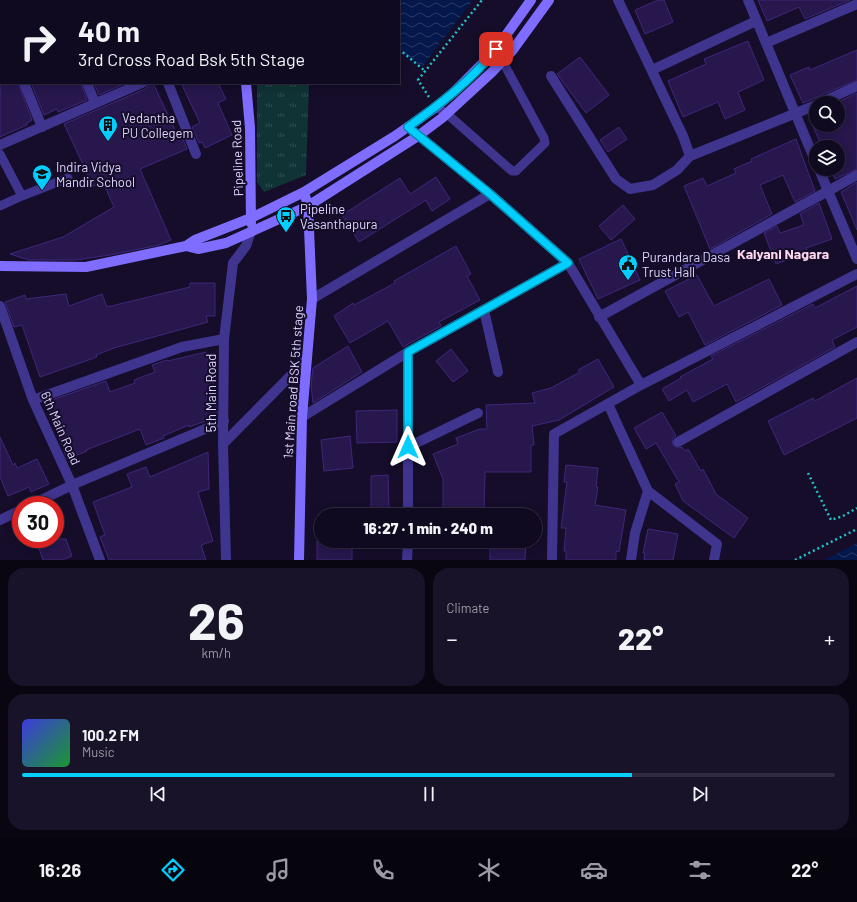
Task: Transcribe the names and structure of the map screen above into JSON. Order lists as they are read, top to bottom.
{
  "streets": {
    "main road": ["Pipeline Road", "1st Main road BSK 5th stage"],
    "street": ["5th Main Road", "6th Main Road"]
  },
  "crossings": [
    ["Pipeline Road", "5th Main Road"]
  ],
  "districts": ["Kalyani Nagara"],
  "places": {
    "building": ["Vedantha PU Collegem"],
    "school or university": ["Indira Vidya Mandir School"],
    "bus stop": ["Pipeline Vasanthapura"],
    "public building": ["Purandara Dasa Trust Hall"]
  },
  "page": {
    "turn": ["40 m", "3rd Cross Road Bsk 5th Stage"],
    "limit": "30",
    "trip": "16:27 · 1 min · 240 m",
    "tile": [
      ["26", "km/h"],
      "Climate"
    ],
    "heat": ["−", "22°", "+"],
    "song": ["100.2 FM", "Music"],
    "tabs": ["16:26", "22°"]
  }
}
